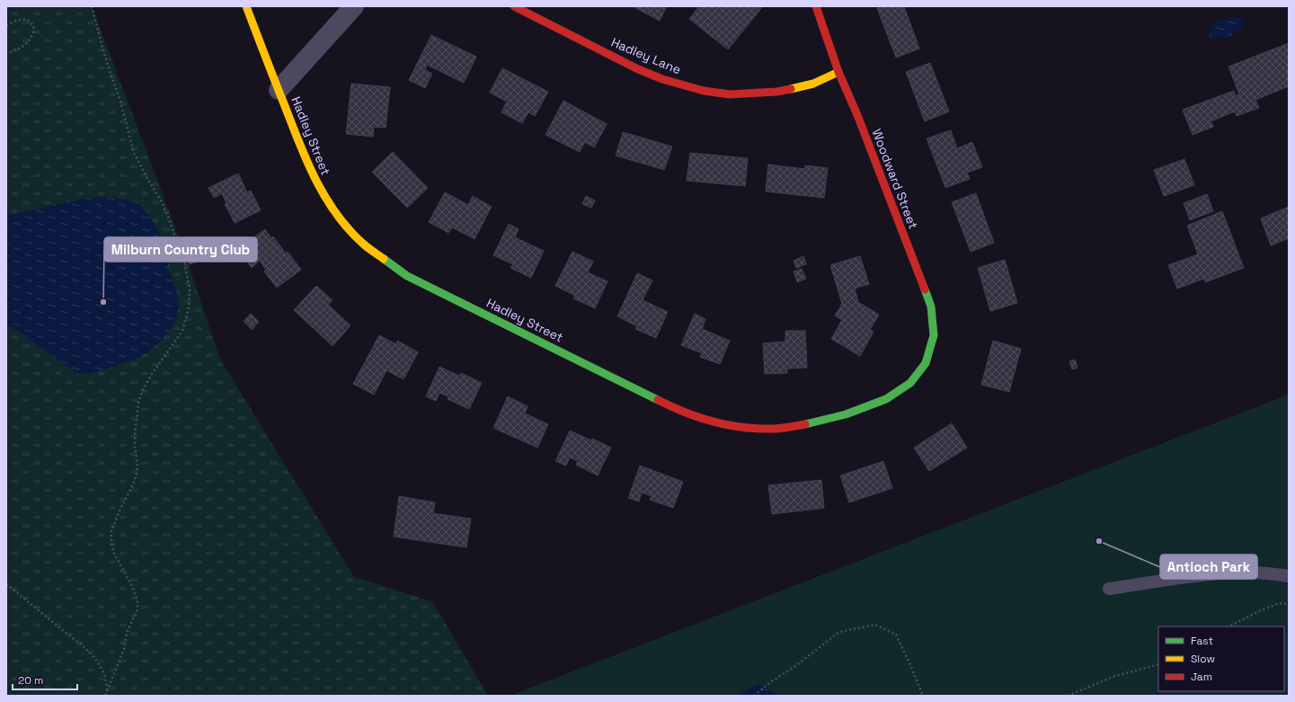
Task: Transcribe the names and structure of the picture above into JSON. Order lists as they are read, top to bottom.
{
  "streets": {
    "street": ["Hadley Lane", "Hadley Street", "Woodward Street"]
  },
  "crossings": [
    ["Hadley Lane", "Woodward Street"],
    ["Hadley Street", "Woodward Street"]
  ],
  "places": ["Milburn Country Club", "Antioch Park"],
  "legend": ["Fast", "Slow", "Jam"],
  "scale_bar": "20 m"
}
